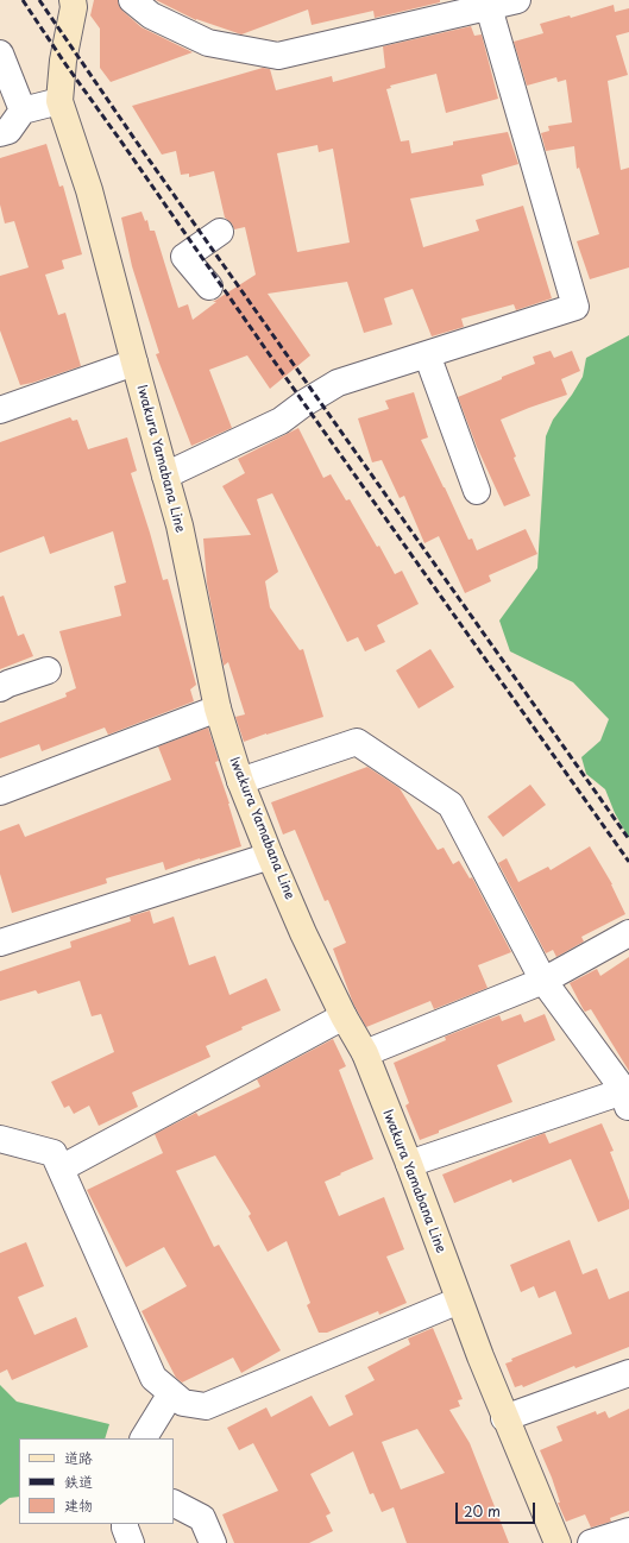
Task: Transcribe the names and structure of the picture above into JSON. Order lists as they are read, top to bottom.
{
  "streets": {
    "main road": ["Iwakura Yamabana Line"]
  },
  "legend": ["道路", "鉄道", "建物"],
  "scale_bar": "20 m"
}
